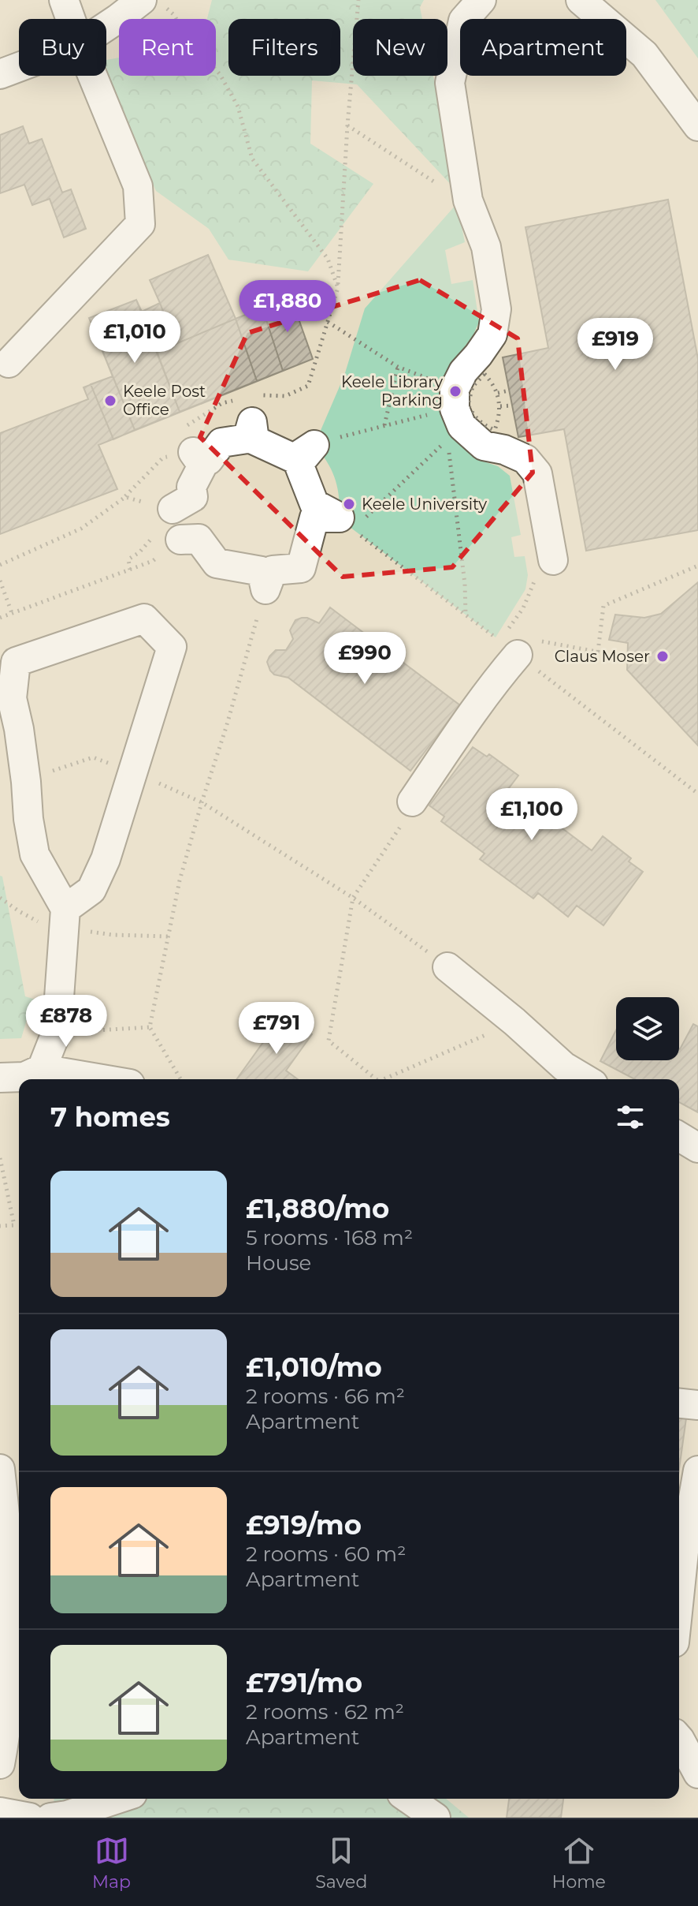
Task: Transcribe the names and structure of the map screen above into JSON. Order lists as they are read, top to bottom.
{
  "places": [
    "Keele Library Parking",
    "Keele Post Office",
    "Keele University",
    "Claus Moser"
  ],
  "page": {
    "chip": [
      "Buy",
      "Rent",
      "Filters",
      "New",
      "Apartment"
    ],
    "price": [
      "£1,880",
      "£1,010",
      "£919",
      "£990",
      "£1,100",
      "£878",
      "£791"
    ],
    "heading": "7 homes",
    "list": [
      {
        "name": "£1,880/mo",
        "note": "5 rooms · 168 m² · House"
      },
      {
        "name": "£1,010/mo",
        "note": "2 rooms · 66 m² · Apartment"
      },
      {
        "name": "£919/mo",
        "note": "2 rooms · 60 m² · Apartment"
      },
      {
        "name": "£791/mo",
        "note": "2 rooms · 62 m² · Apartment"
      }
    ],
    "tabs": ["Map", "Saved", "Home"]
  }
}
